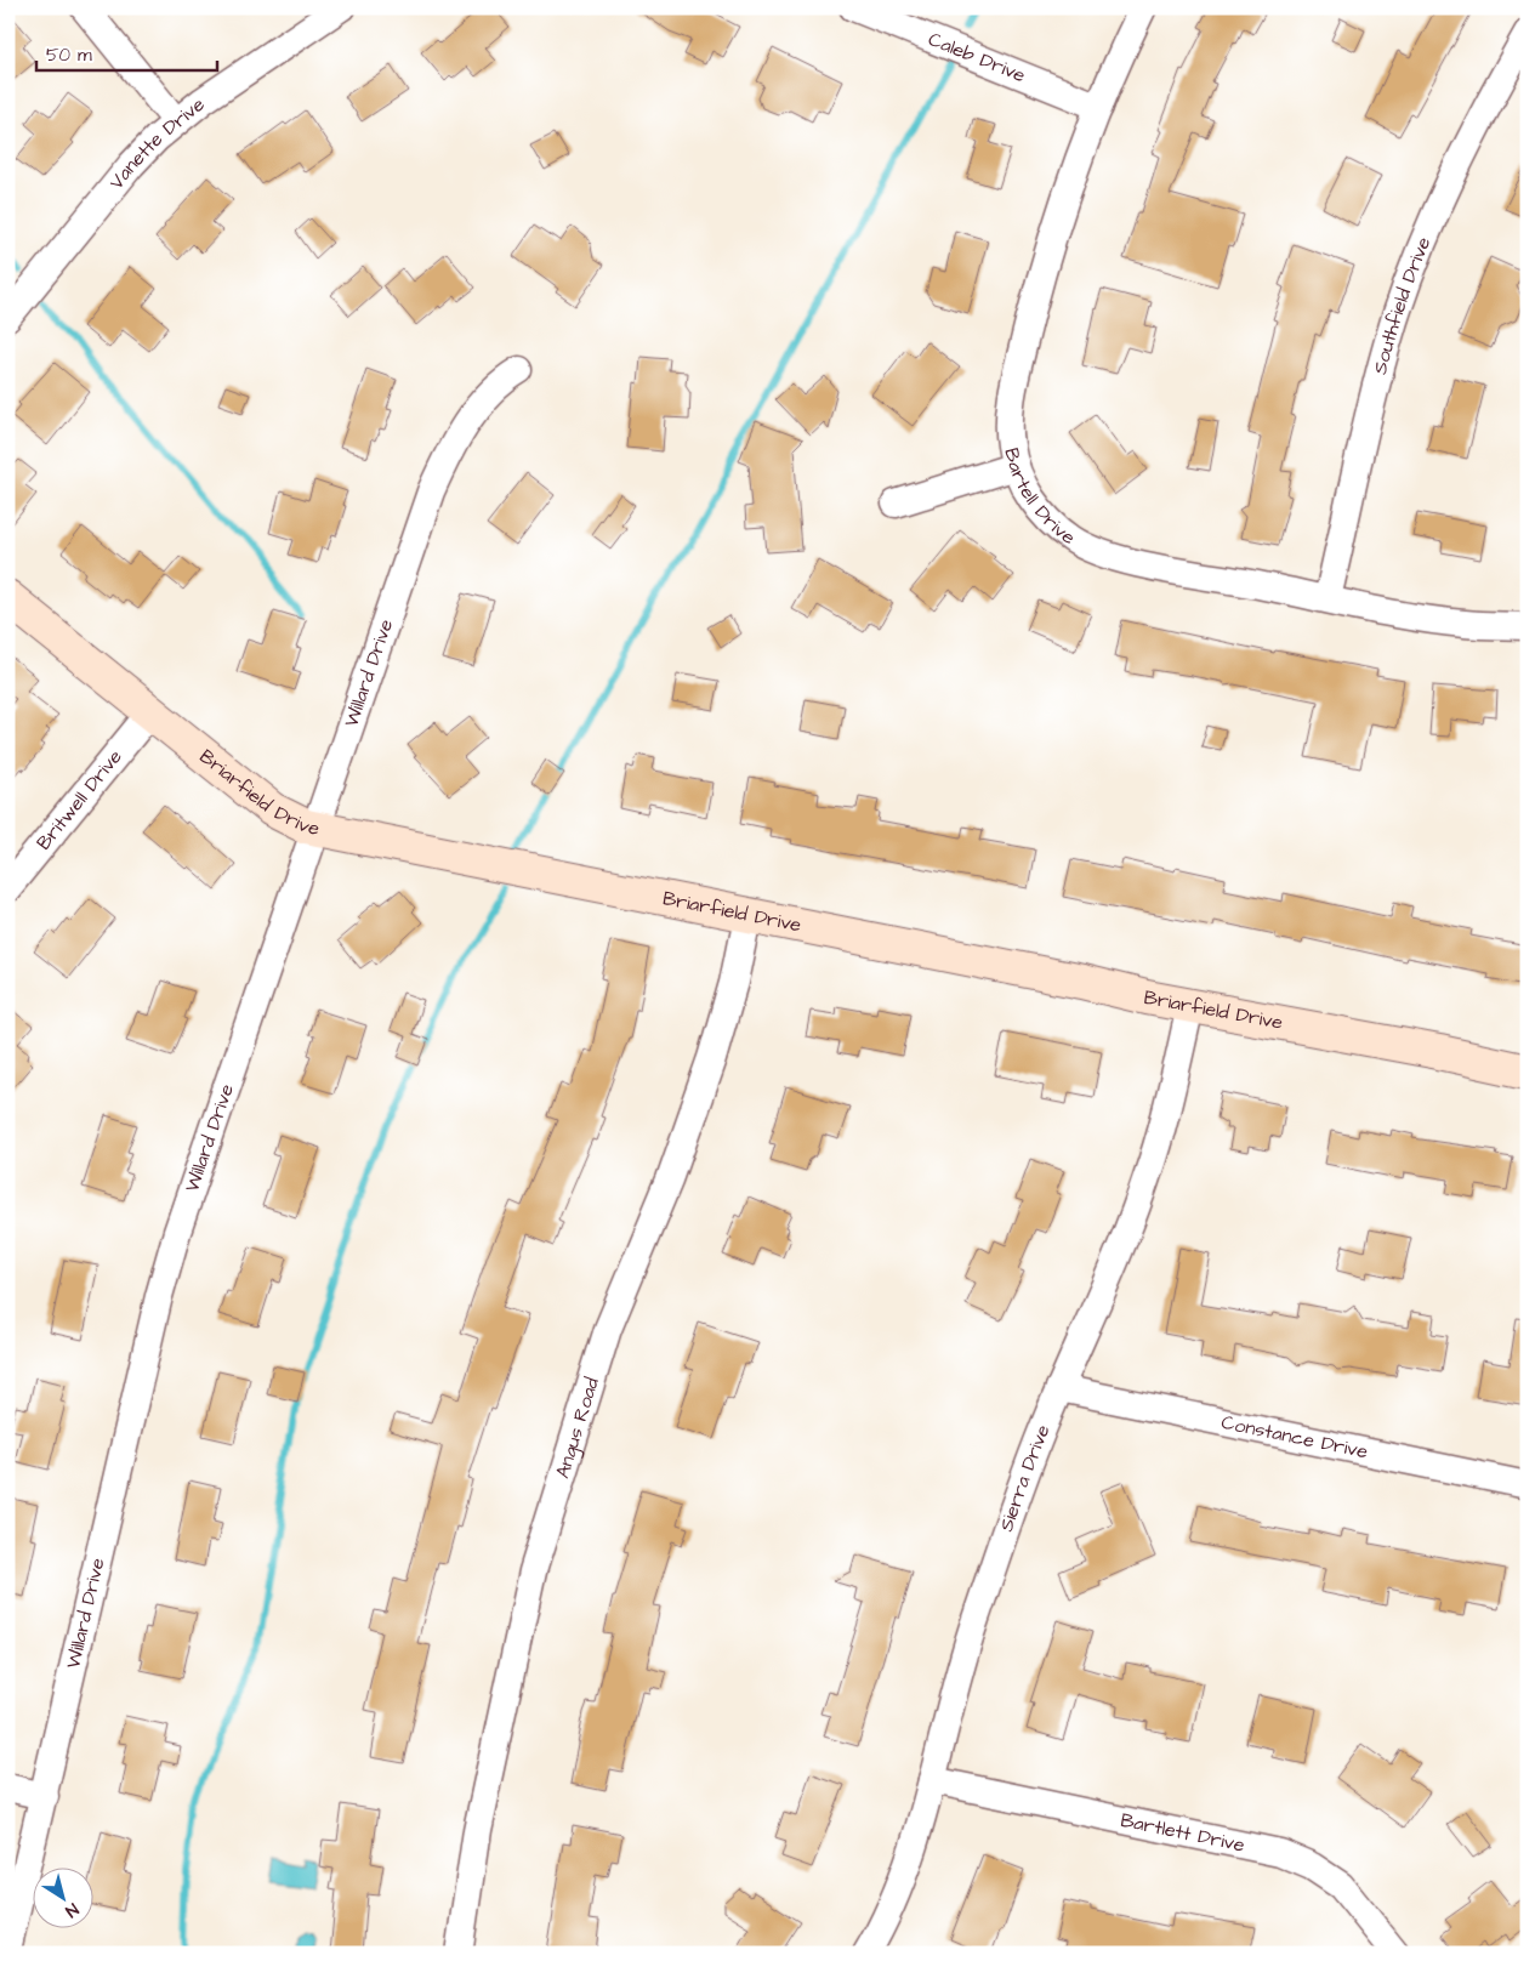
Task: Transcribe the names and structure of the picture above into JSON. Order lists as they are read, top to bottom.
{
  "streets": {
    "street": [
      "Caleb Drive",
      "Vanette Drive",
      "Southfield Drive",
      "Bartell Drive",
      "Willard Drive",
      "Briarfield Drive",
      "Britwell Drive",
      "Angus Road",
      "Constance Drive",
      "Sierra Drive",
      "Bartlett Drive"
    ]
  },
  "crossings": [
    ["Caleb Drive", "Bartell Drive"],
    ["Southfield Drive", "Bartell Drive"],
    ["Willard Drive", "Briarfield Drive"],
    ["Briarfield Drive", "Britwell Drive"],
    ["Briarfield Drive", "Angus Road"],
    ["Briarfield Drive", "Sierra Drive"],
    ["Constance Drive", "Sierra Drive"],
    ["Sierra Drive", "Bartlett Drive"]
  ],
  "scale_bar": "50 m",
  "north": "bottom right"
}
